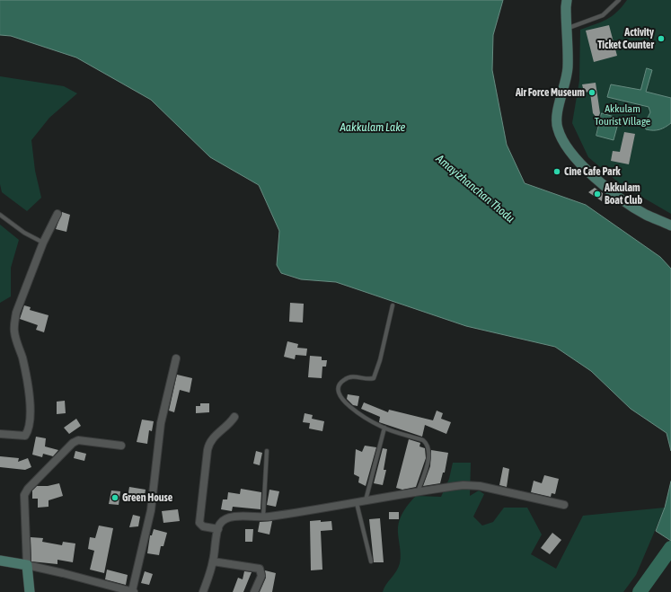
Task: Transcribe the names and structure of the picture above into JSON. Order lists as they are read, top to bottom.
{
  "water": ["Aakkulam Lake", "Amayizhanchan Thodu"],
  "parks": ["Akkulam Tourist Village"],
  "places": [
    "Activity Ticket Counter",
    "Air Force Museum",
    "Cine Cafe Park",
    "Akkulam Boat Club",
    "Green House"
  ]
}
